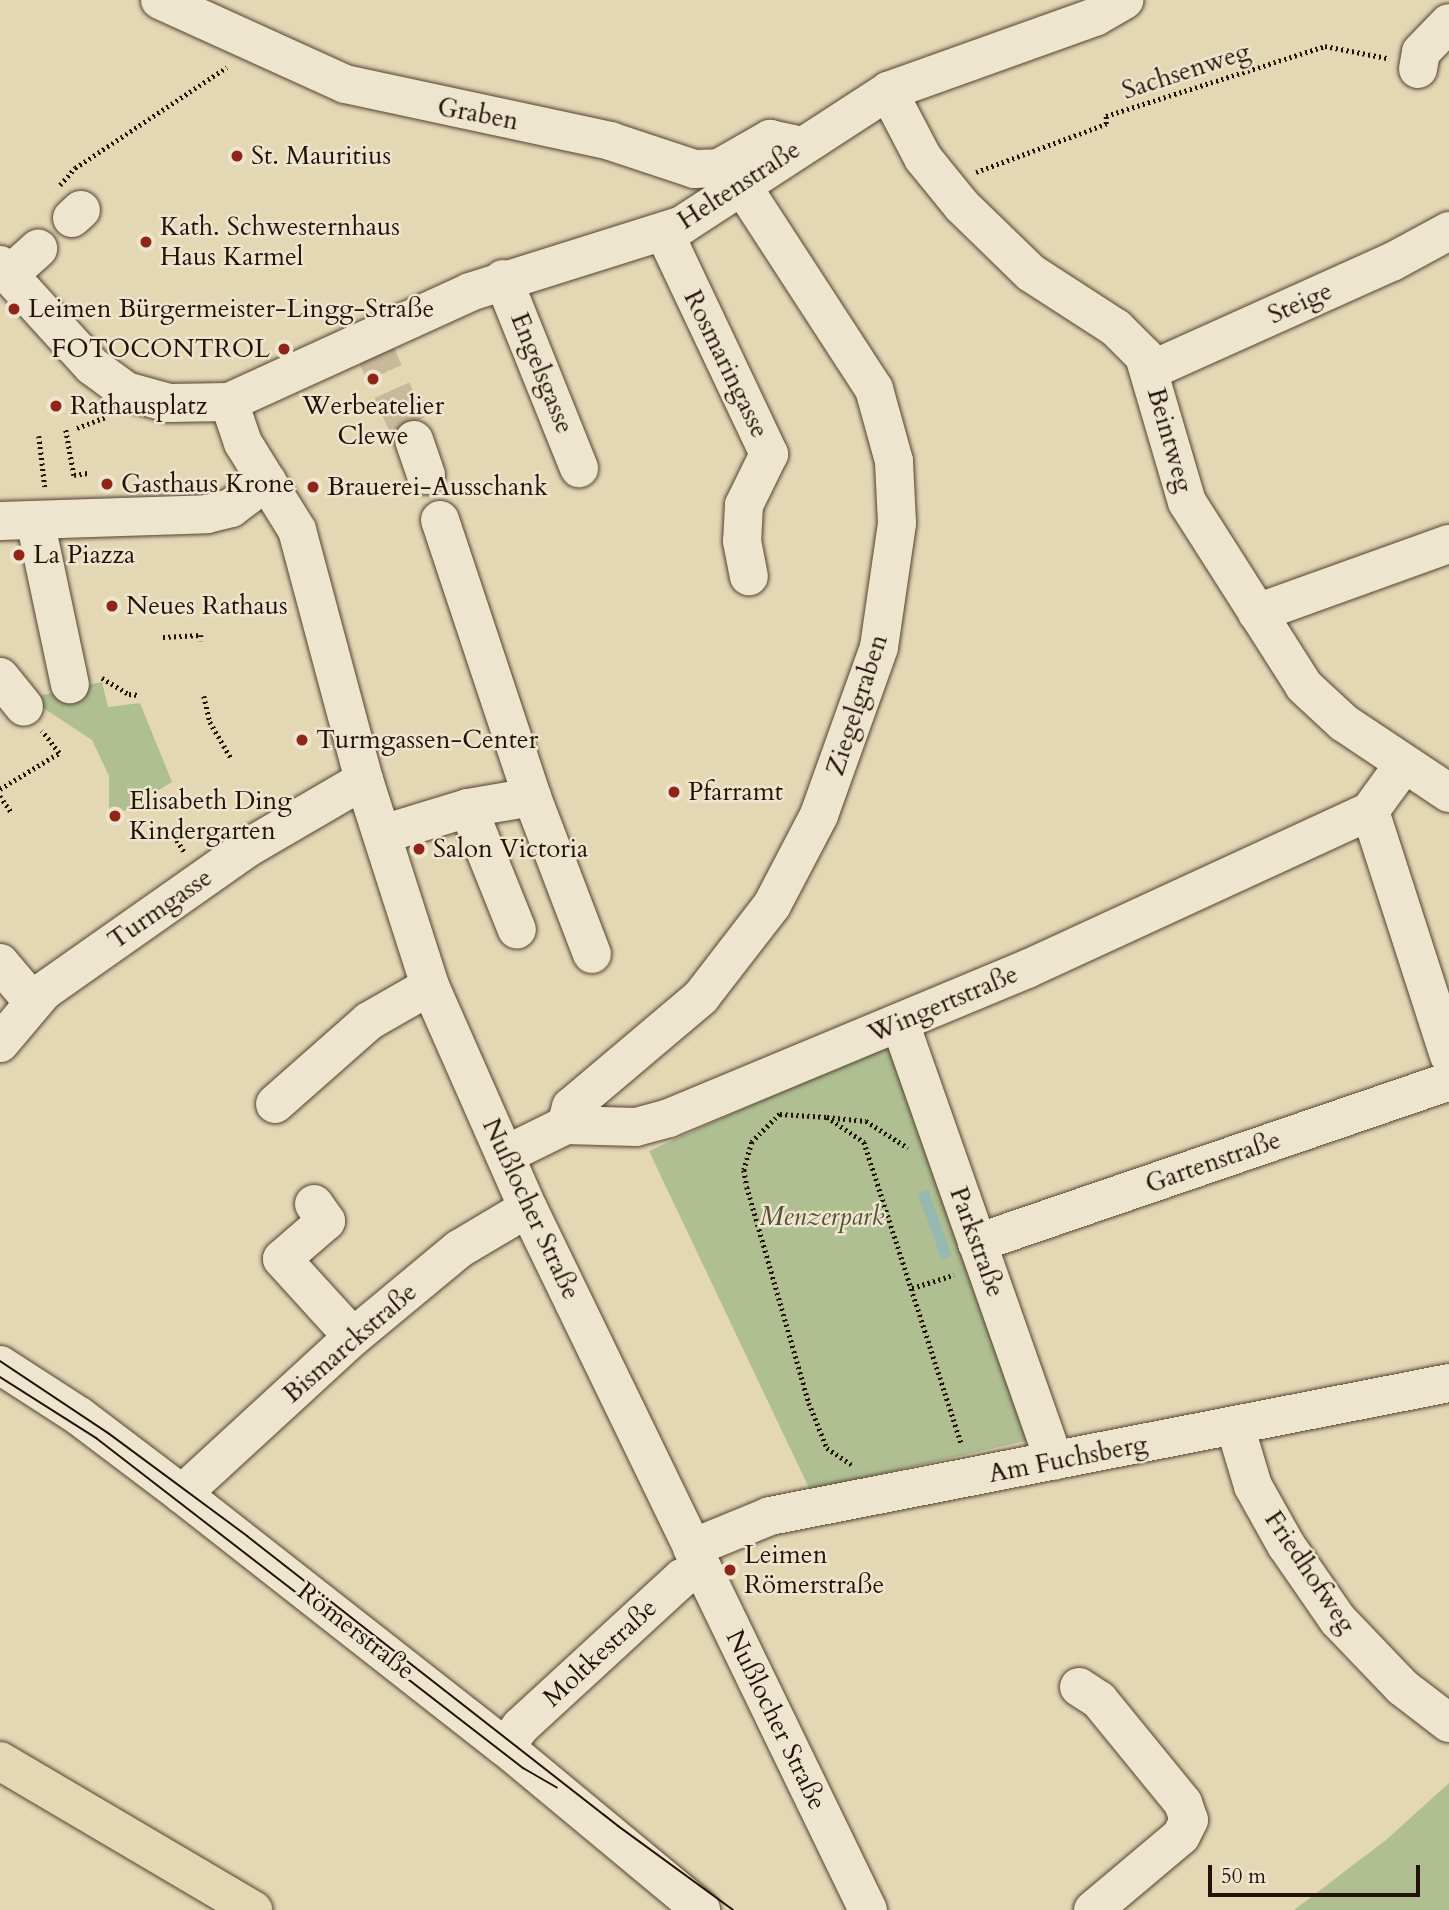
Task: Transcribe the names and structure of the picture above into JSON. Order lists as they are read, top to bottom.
{
  "streets": {
    "street": [
      "Graben",
      "Heltenstraße",
      "Steige",
      "Rosmaringasse",
      "Engelsgasse",
      "Beintweg",
      "Ziegelgraben",
      "Turmgasse",
      "Wingertstraße",
      "Gartenstraße",
      "Nußlocher Straße",
      "Parkstraße",
      "Bismarckstraße",
      "Am Fuchsberg",
      "Friedhofweg",
      "Römerstraße",
      "Moltkestraße"
    ],
    "path": ["Sachsenweg"]
  },
  "crossings": [
    ["Graben", "Heltenstraße"],
    ["Heltenstraße", "Rosmaringasse"],
    ["Heltenstraße", "Engelsgasse"],
    ["Heltenstraße", "Beintweg"],
    ["Heltenstraße", "Ziegelgraben"],
    ["Heltenstraße", "Nußlocher Straße"],
    ["Steige", "Beintweg"],
    ["Ziegelgraben", "Wingertstraße"],
    ["Turmgasse", "Nußlocher Straße"],
    ["Wingertstraße", "Nußlocher Straße"],
    ["Wingertstraße", "Parkstraße"],
    ["Gartenstraße", "Parkstraße"],
    ["Nußlocher Straße", "Bismarckstraße"],
    ["Nußlocher Straße", "Am Fuchsberg"],
    ["Nußlocher Straße", "Moltkestraße"],
    ["Parkstraße", "Am Fuchsberg"],
    ["Bismarckstraße", "Römerstraße"],
    ["Am Fuchsberg", "Friedhofweg"],
    ["Am Fuchsberg", "Moltkestraße"],
    ["Römerstraße", "Moltkestraße"]
  ],
  "parks": ["Menzerpark"],
  "places": [
    "St. Mauritius",
    "Kath. Schwesternhaus Haus Karmel",
    "Leimen Bürgermeister-Lingg-Straße",
    "FOTOCONTROL",
    "Werbeatelier Clewe",
    "Rathausplatz",
    "Gasthaus Krone",
    "Brauerei-Ausschank",
    "La Piazza",
    "Neues Rathaus",
    "Turmgassen-Center",
    "Pfarramt",
    "Elisabeth Ding Kindergarten",
    "Salon Victoria",
    "Leimen Römerstraße"
  ],
  "scale_bar": "50 m"
}
